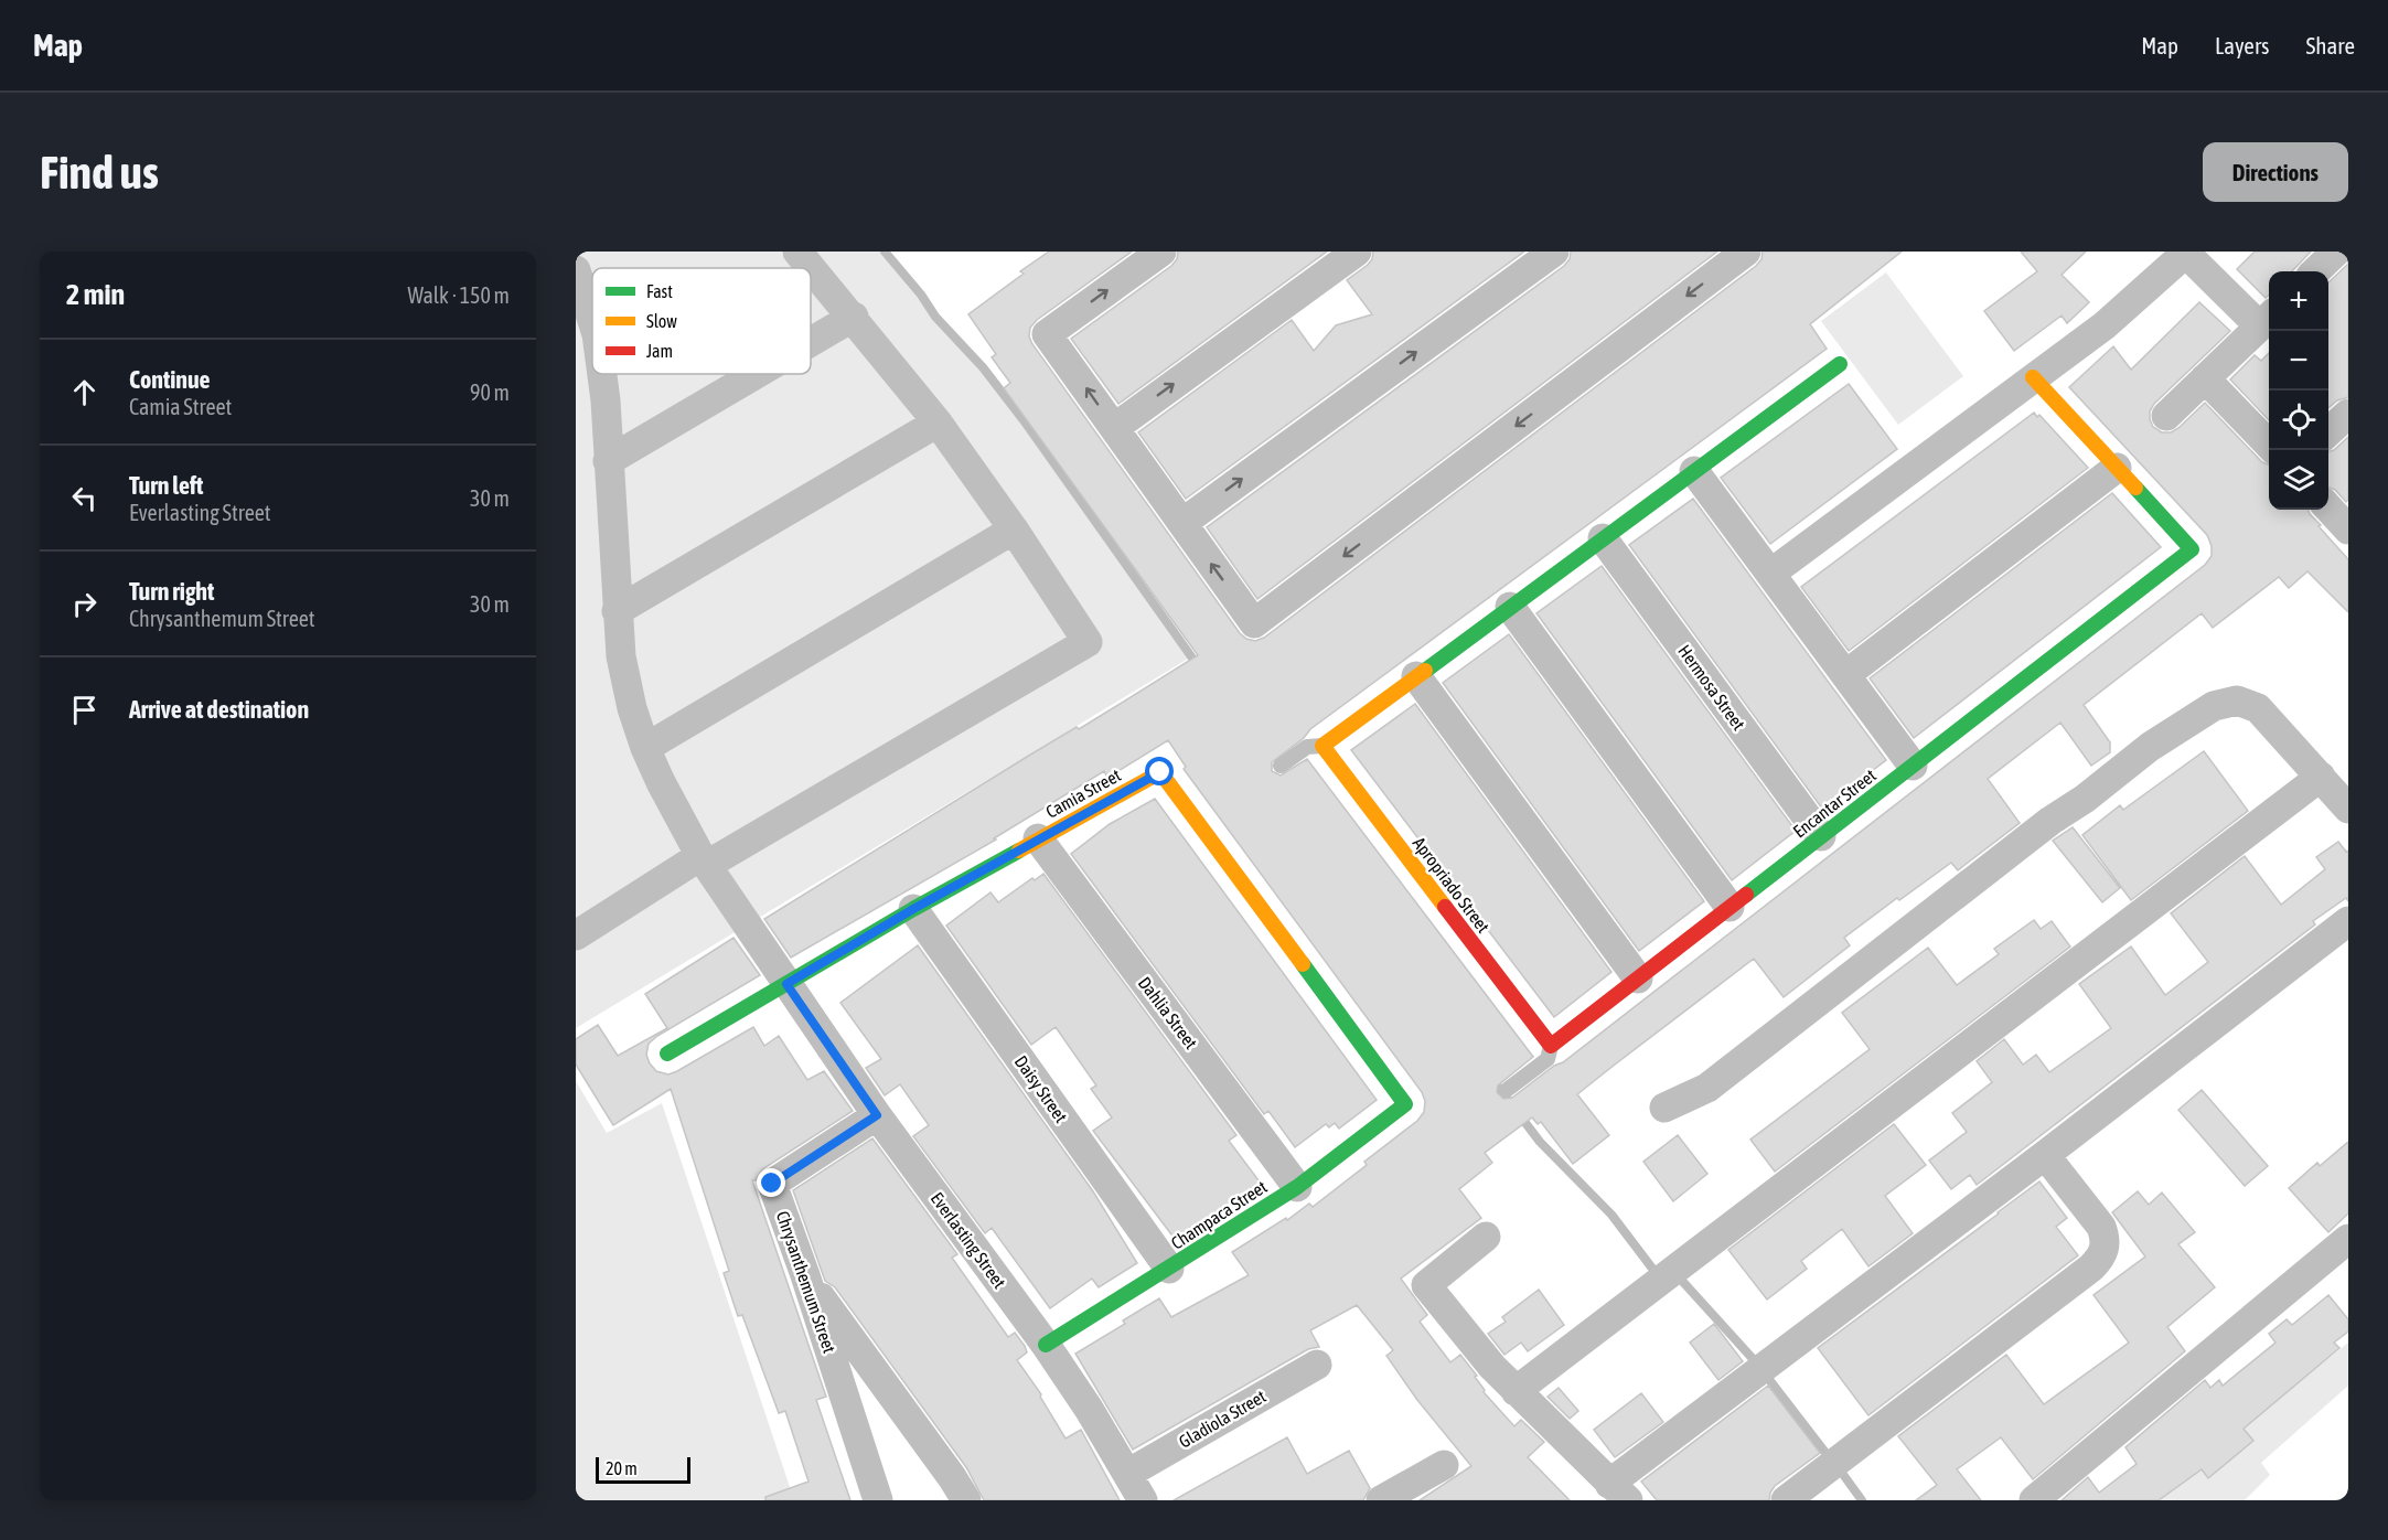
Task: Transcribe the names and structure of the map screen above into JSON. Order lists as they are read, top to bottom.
{
  "streets": {
    "street": [
      "Hermosa Street",
      "Camia Street",
      "Encantar Street",
      "Apropriado Street",
      "Dahlia Street",
      "Daisy Street",
      "Champaca Street",
      "Everlasting Street",
      "Chrysanthemum Street",
      "Gladiola Street"
    ]
  },
  "crossings": [
    ["Hermosa Street", "Encantar Street"],
    ["Camia Street", "Dahlia Street"],
    ["Camia Street", "Daisy Street"],
    ["Camia Street", "Champaca Street"],
    ["Camia Street", "Everlasting Street"],
    ["Encantar Street", "Apropriado Street"],
    ["Dahlia Street", "Champaca Street"],
    ["Daisy Street", "Champaca Street"],
    ["Champaca Street", "Everlasting Street"],
    ["Everlasting Street", "Chrysanthemum Street"],
    ["Everlasting Street", "Gladiola Street"]
  ],
  "legend": ["Fast", "Slow", "Jam"],
  "scale_bar": "20 m",
  "page": {
    "header": "Map",
    "nav": ["Map", "Layers", "Share"],
    "buttons": "Directions",
    "title": "Find us",
    "heading": ["2 min", "Walk · 150 m"],
    "map_buttons": ["+", "−"],
    "list": [
      ["Continue", "Camia Street", "90 m"],
      ["Turn left", "Everlasting Street", "30 m"],
      ["Turn right", "Chrysanthemum Street", "30 m"],
      "Arrive at destination"
    ],
    "scale": "20 m"
  }
}
